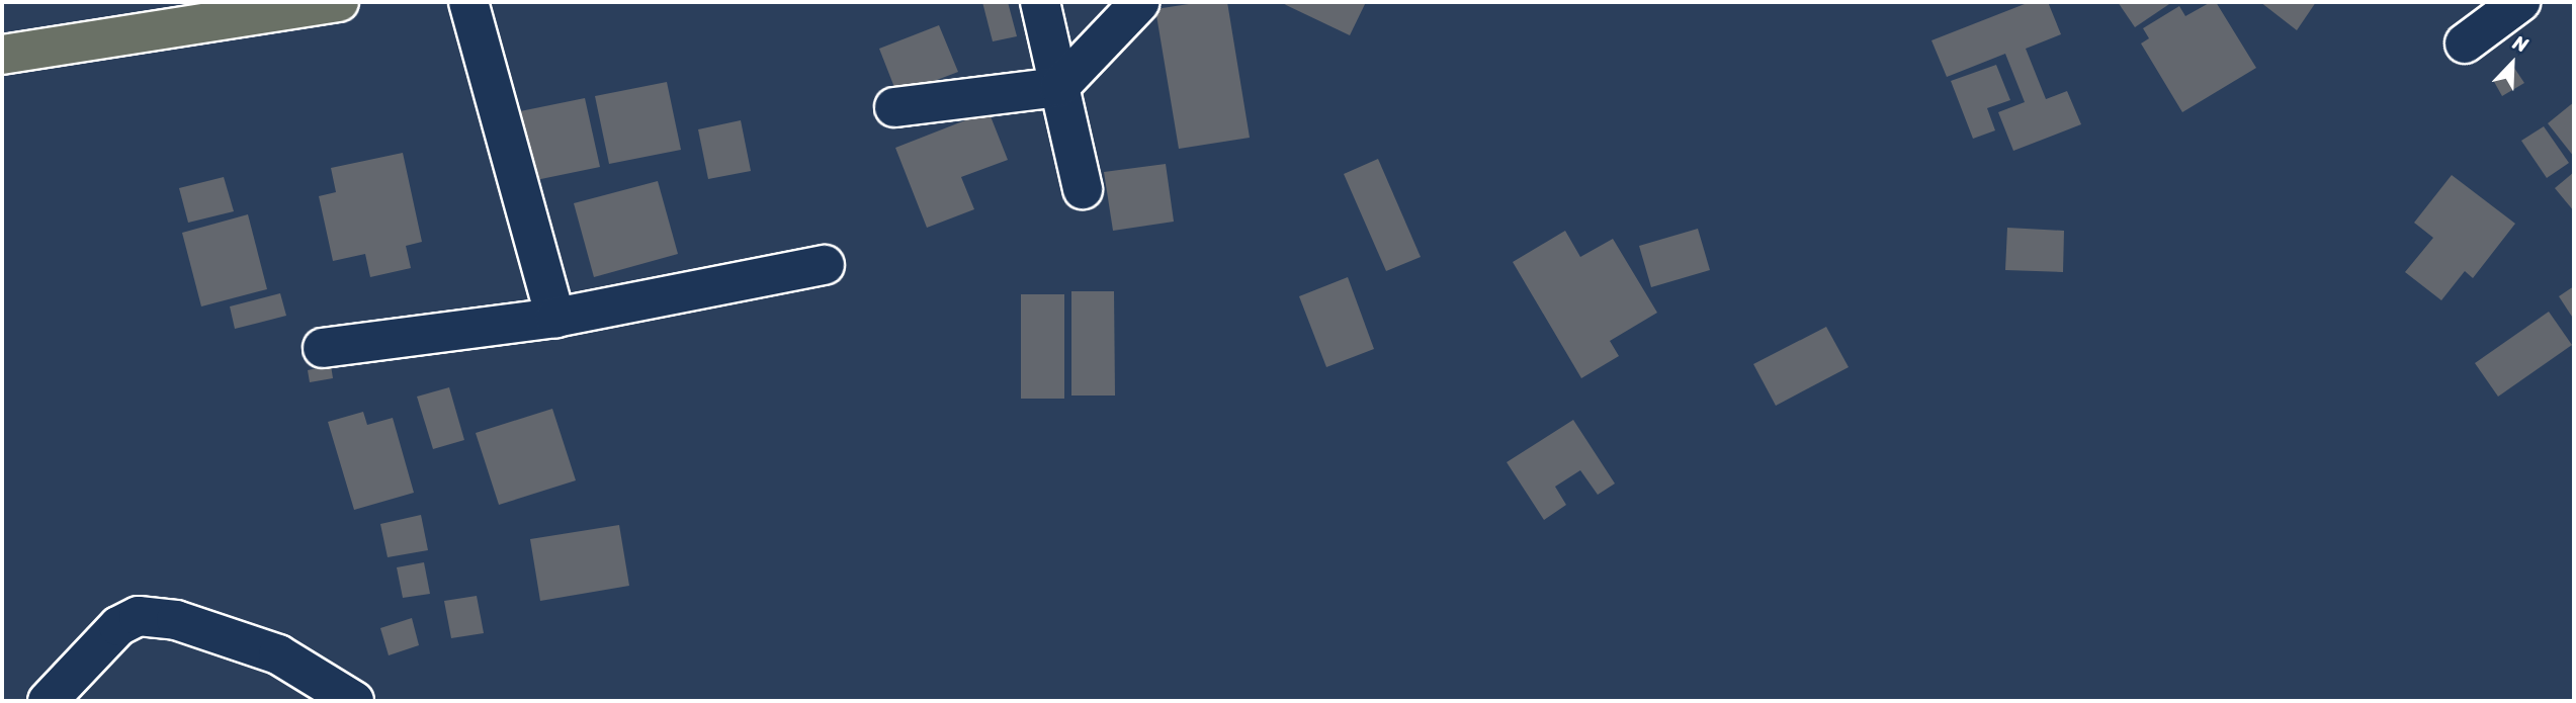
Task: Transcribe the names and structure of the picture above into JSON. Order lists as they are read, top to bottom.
{
  "north": "top right"
}
